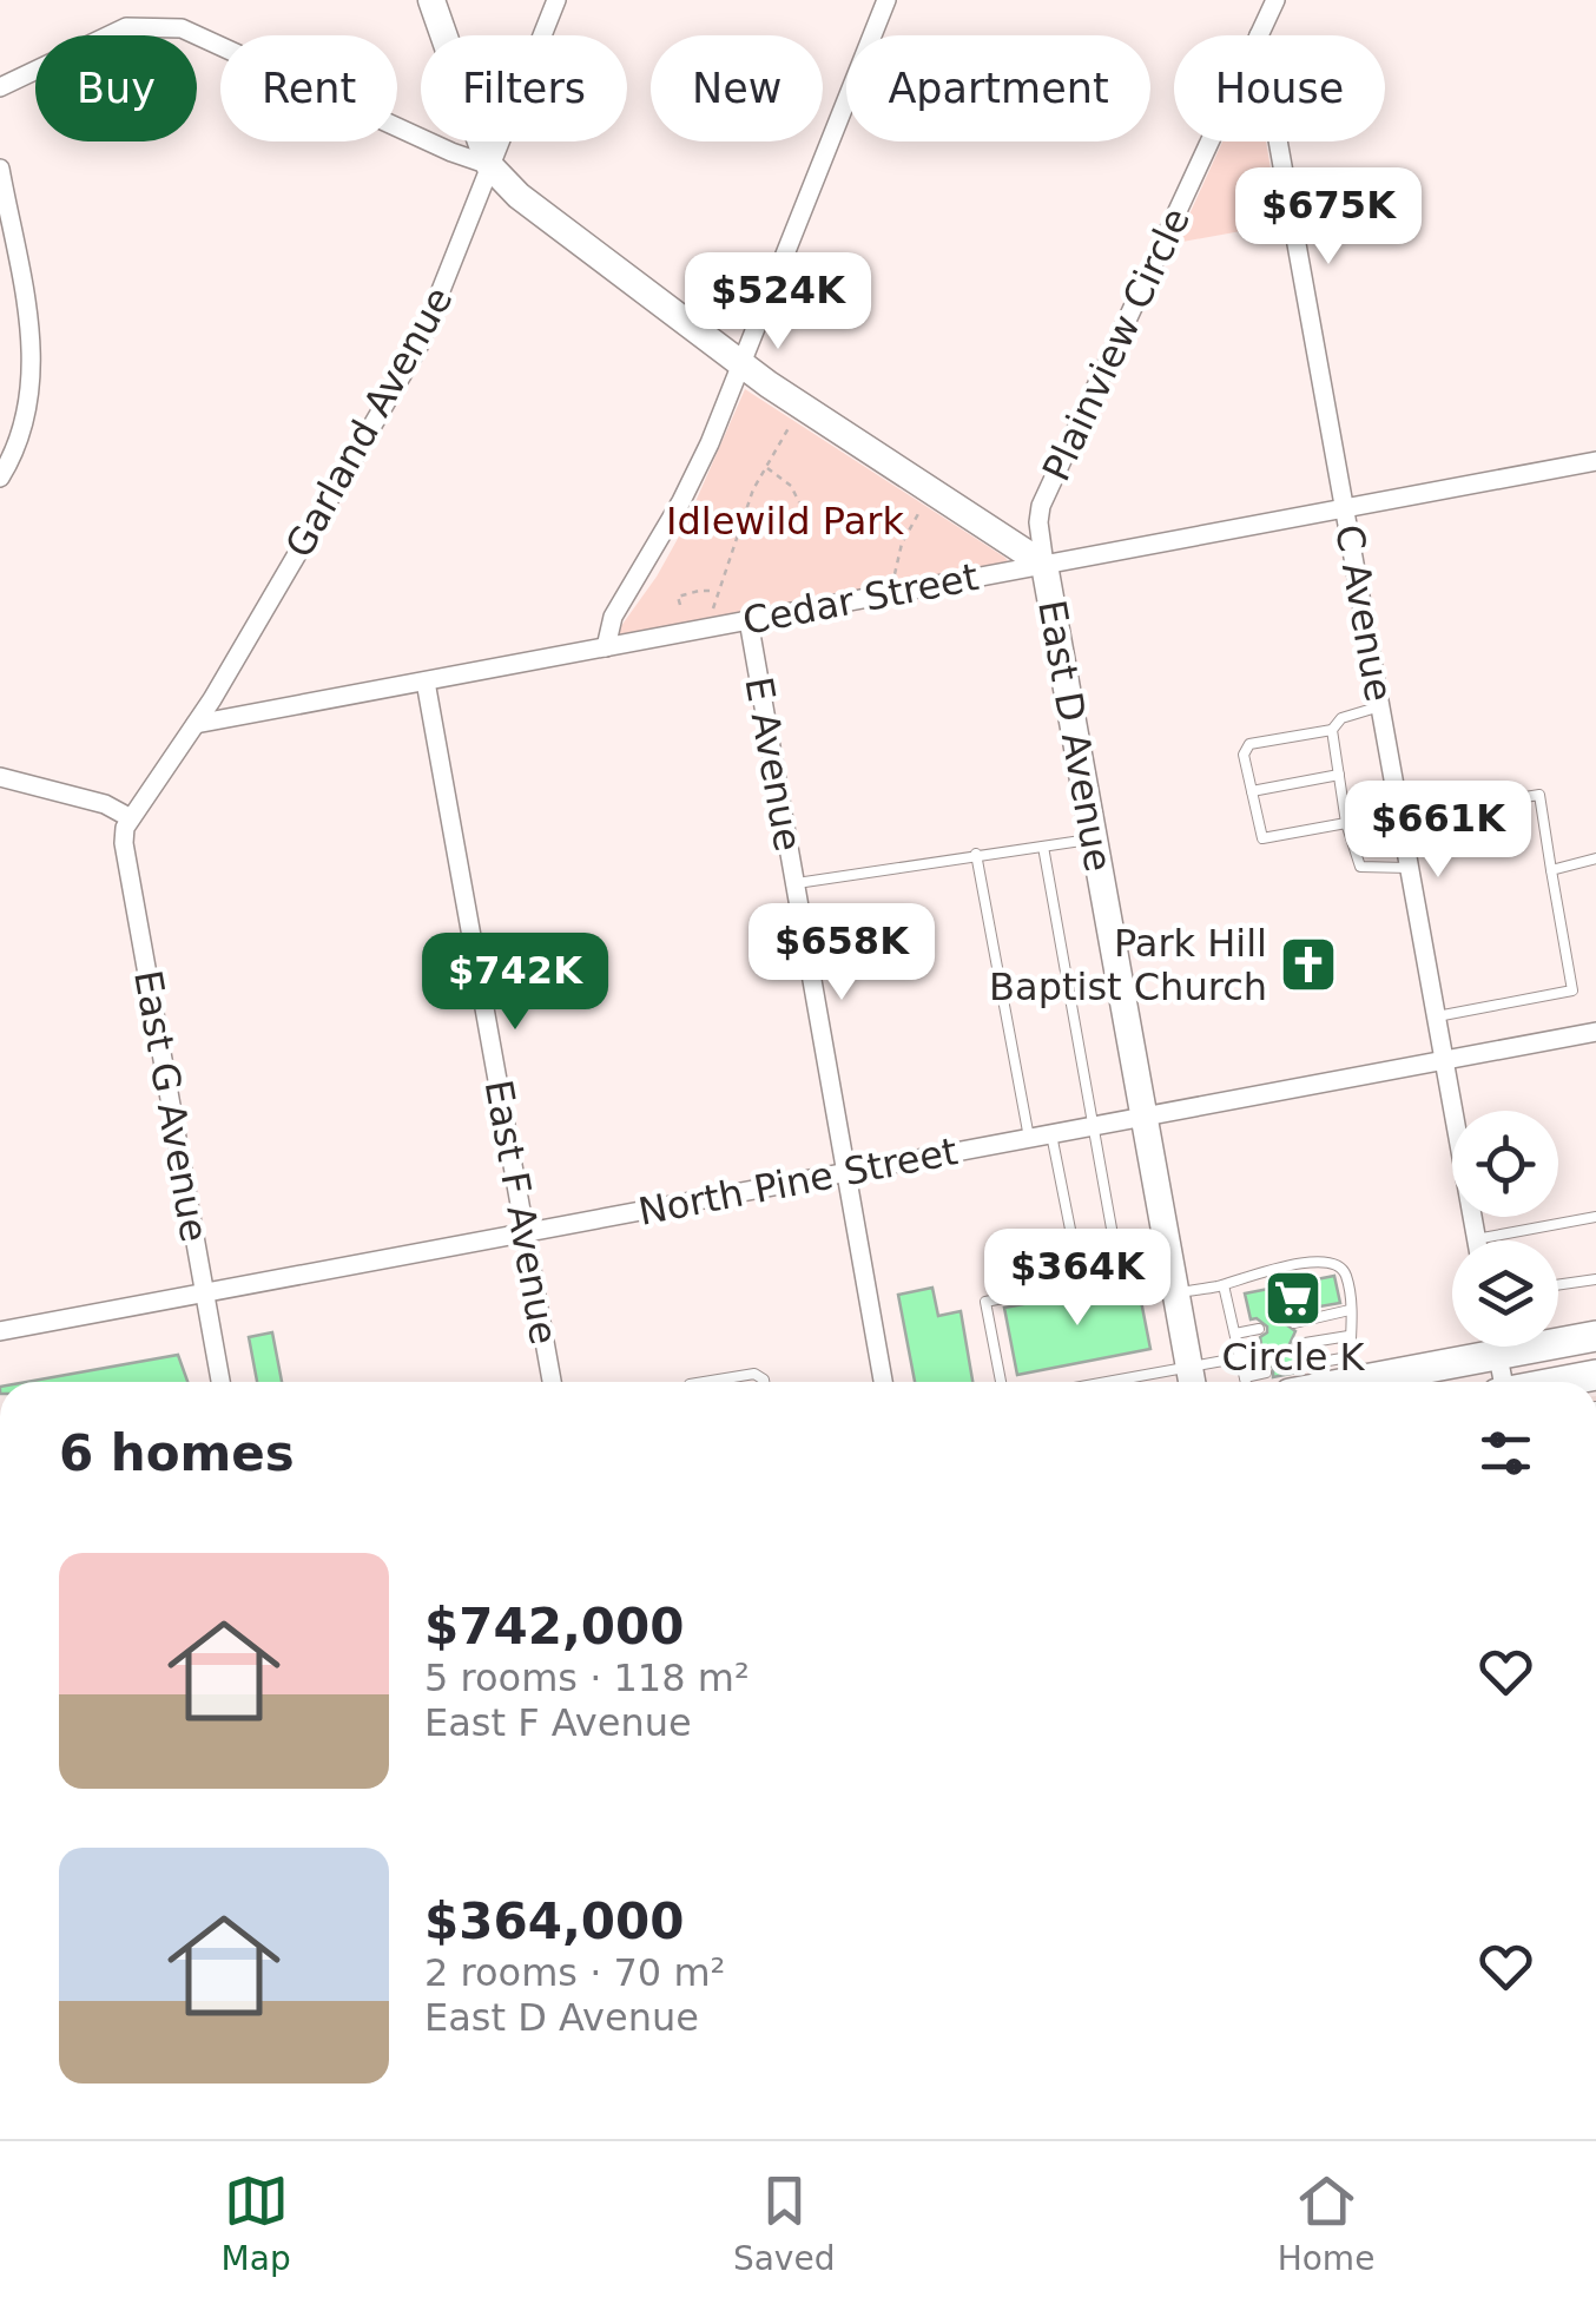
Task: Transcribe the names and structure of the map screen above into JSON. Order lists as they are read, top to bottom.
{
  "streets": {
    "street": [
      "Plainview Circle",
      "Garland Avenue",
      "Cedar Street",
      "C Avenue",
      "East D Avenue",
      "E Avenue",
      "East G Avenue",
      "North Pine Street",
      "East F Avenue"
    ]
  },
  "crossings": [
    ["Plainview Circle", "Cedar Street"],
    ["Plainview Circle", "East D Avenue"],
    ["Garland Avenue", "Cedar Street"],
    ["Garland Avenue", "East G Avenue"],
    ["Cedar Street", "C Avenue"],
    ["Cedar Street", "East D Avenue"],
    ["Cedar Street", "E Avenue"],
    ["Cedar Street", "East F Avenue"],
    ["C Avenue", "North Pine Street"],
    ["East D Avenue", "North Pine Street"],
    ["E Avenue", "North Pine Street"],
    ["East G Avenue", "North Pine Street"],
    ["North Pine Street", "East F Avenue"]
  ],
  "parks": ["Idlewild Park"],
  "places": {
    "church": ["Park Hill Baptist Church"],
    "supermarket": ["Circle K"]
  },
  "page": {
    "chip": [
      "Buy",
      "Rent",
      "Filters",
      "New",
      "Apartment",
      "House"
    ],
    "price": [
      "$675K",
      "$524K",
      "$661K",
      "$658K",
      "$742K",
      "$364K"
    ],
    "heading": "6 homes",
    "list": [
      {
        "name": "$742,000",
        "note": "5 rooms · 118 m² · East F Avenue"
      },
      {
        "name": "$364,000",
        "note": "2 rooms · 70 m² · East D Avenue"
      }
    ],
    "tabs": ["Map", "Saved", "Home"]
  }
}
